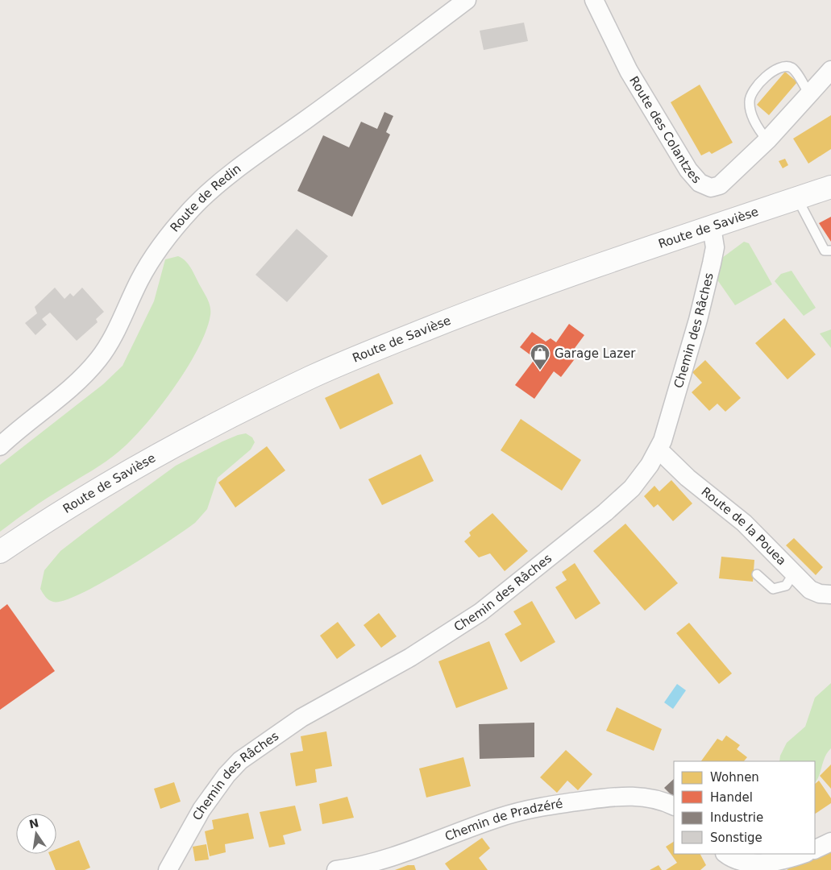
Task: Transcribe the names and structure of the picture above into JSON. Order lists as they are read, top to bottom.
{
  "streets": {
    "street": [
      "Route des Colantzes",
      "Route de Redin",
      "Route de Savièse",
      "Chemin des Râches",
      "Route de la Pouea",
      "Chemin de Pradzéré"
    ]
  },
  "crossings": [
    ["Route de Savièse", "Chemin des Râches"],
    ["Chemin des Râches", "Route de la Pouea"]
  ],
  "places": {
    "shop": ["Garage Lazer"]
  },
  "legend": [
    "Wohnen",
    "Handel",
    "Industrie",
    "Sonstige"
  ],
  "north": "top"
}
